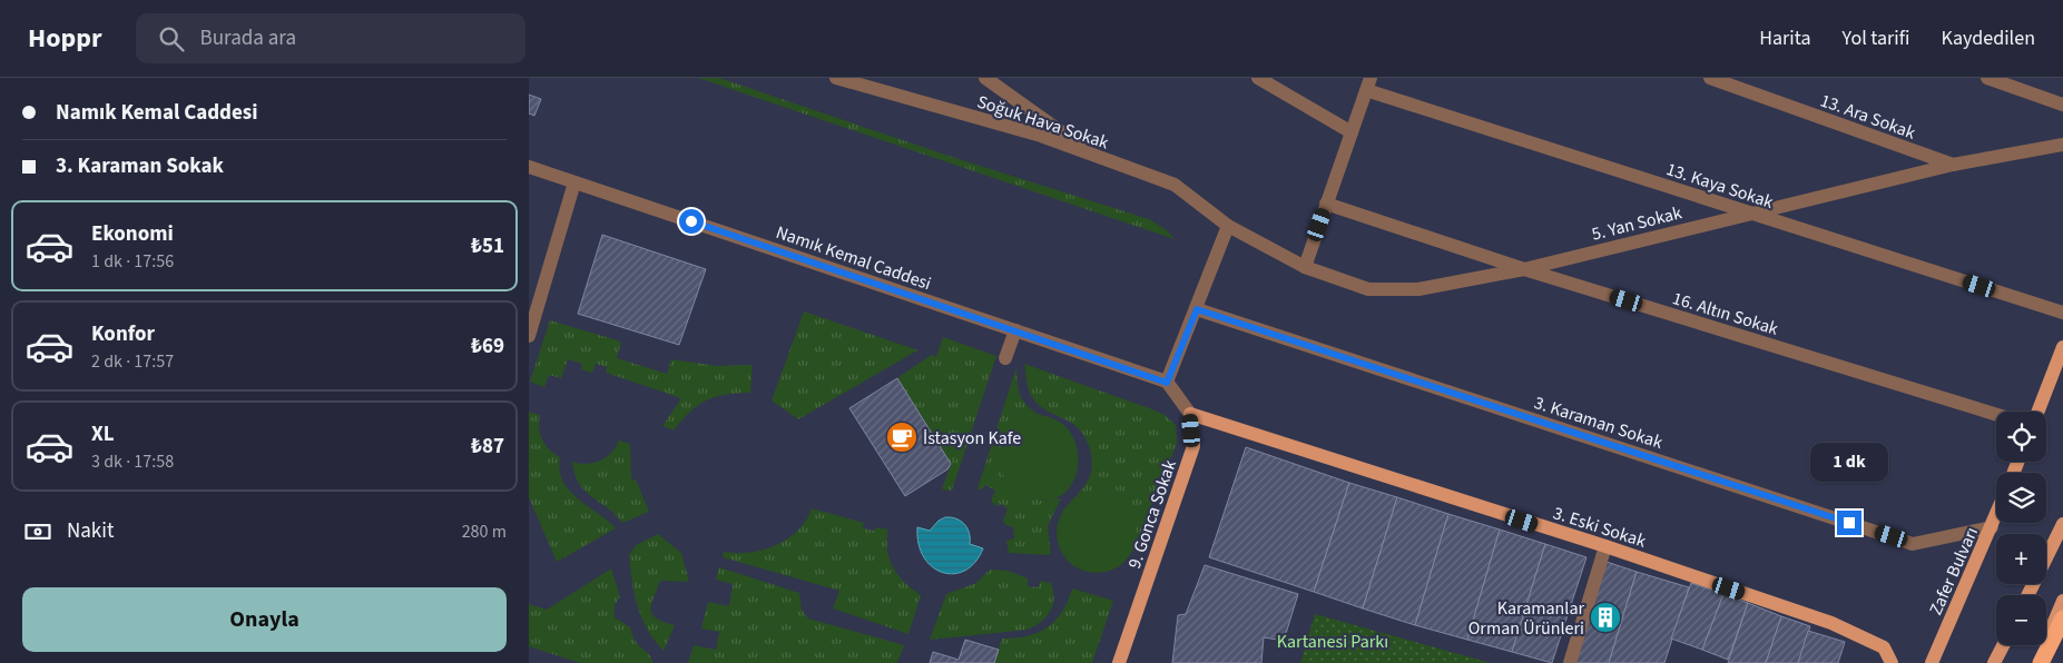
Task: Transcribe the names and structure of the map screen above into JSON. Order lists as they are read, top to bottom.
{
  "streets": {
    "main road": ["9. Gonca Sokak", "3. Eski Sokak", "Zafer Bulvarı"],
    "street": [
      "13. Ara Sokak",
      "Soğuk Hava Sokak",
      "13. Kaya Sokak",
      "5. Yan Sokak",
      "Namık Kemal Caddesi",
      "16. Altın Sokak",
      "3. Karaman Sokak"
    ]
  },
  "crossings": [
    ["13. Ara Sokak", "5. Yan Sokak"],
    ["Soğuk Hava Sokak", "5. Yan Sokak"],
    ["13. Kaya Sokak", "5. Yan Sokak"],
    ["5. Yan Sokak", "16. Altın Sokak"],
    ["3. Karaman Sokak", "Zafer Bulvarı"],
    ["9. Gonca Sokak", "3. Eski Sokak"]
  ],
  "parks": ["Kartanesi Parkı"],
  "places": {
    "cafe": ["İstasyon Kafe"],
    "building": ["Karamanlar Orman Ürünleri"]
  },
  "page": {
    "header": "Hoppr",
    "search": "Burada ara",
    "nav": ["Harita", "Yol tarifi", "Kaydedilen"],
    "banner": ["Namık Kemal Caddesi", "3. Karaman Sokak"],
    "list": [
      {
        "name": "Ekonomi",
        "note": "1 dk · 17:56",
        "value": "₺51"
      },
      {
        "name": "Konfor",
        "note": "2 dk · 17:57",
        "value": "₺69"
      },
      {
        "name": "XL",
        "note": "3 dk · 17:58",
        "value": "₺87"
      }
    ],
    "map_buttons": ["+", "−"],
    "bubble": "1 dk",
    "pay": ["Nakit", "280 m"],
    "buttons": "Onayla"
  }
}
